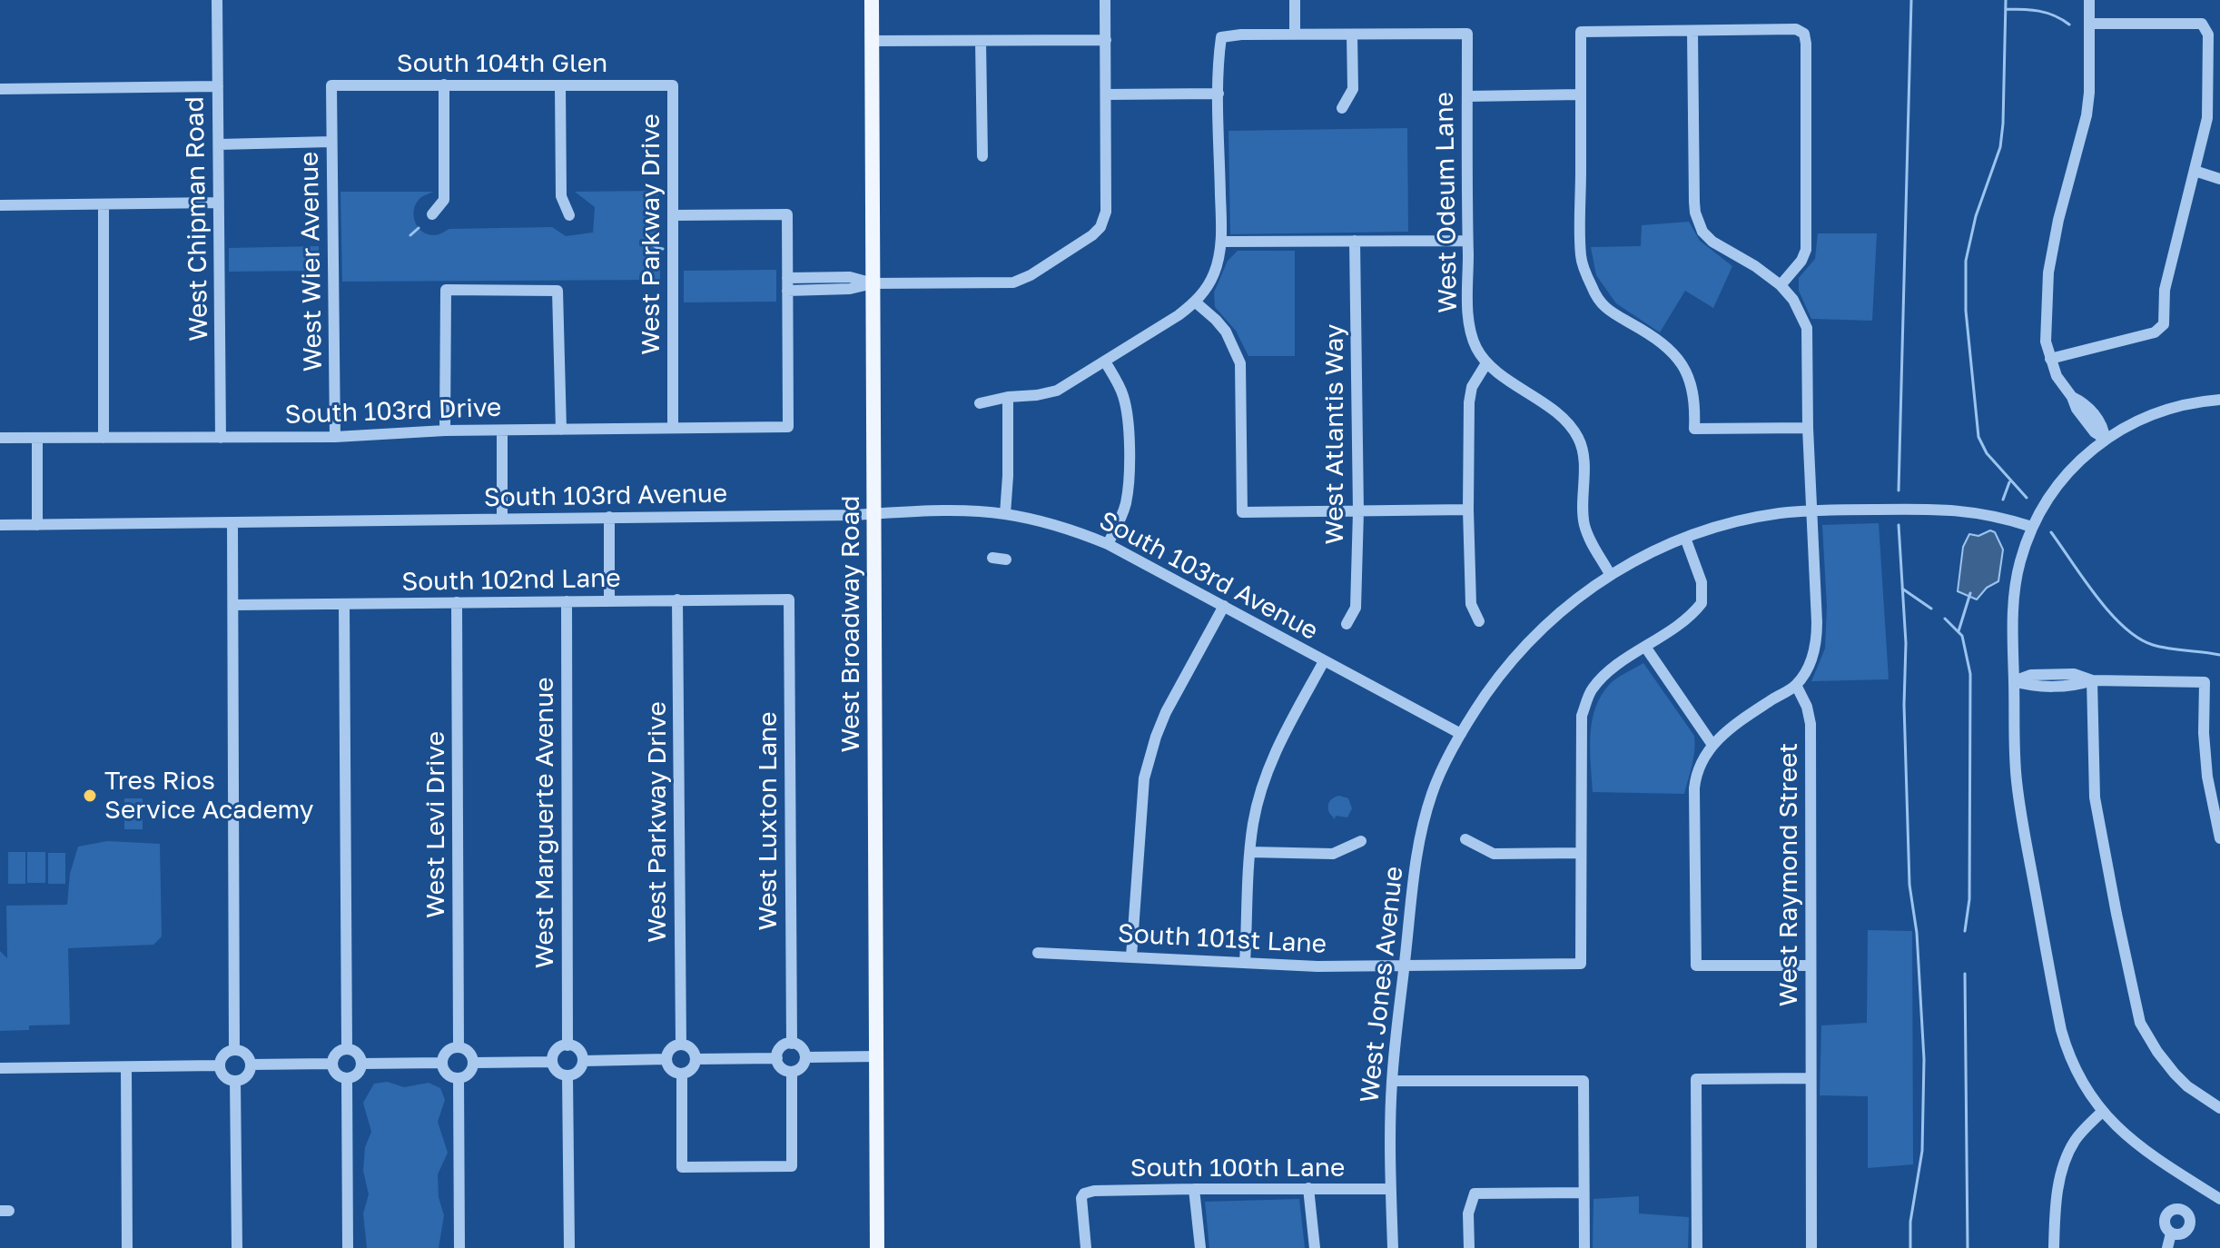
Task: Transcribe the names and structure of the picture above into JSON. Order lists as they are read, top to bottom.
{
  "streets": {
    "main road": ["West Broadway Road"],
    "street": [
      "South 104th Glen",
      "West Odeum Lane",
      "West Chipman Road",
      "West Parkway Drive",
      "West Wier Avenue",
      "South 103rd Drive",
      "West Atlantis Way",
      "South 103rd Avenue",
      "South 102nd Lane",
      "West Luxton Lane",
      "West Marguerte Avenue",
      "West Levi Drive",
      "West Raymond Street",
      "South 101st Lane",
      "West Jones Avenue",
      "South 100th Lane"
    ]
  },
  "crossings": [
    ["South 104th Glen", "West Parkway Drive"],
    ["South 104th Glen", "West Wier Avenue"],
    ["West Chipman Road", "South 103rd Drive"],
    ["West Parkway Drive", "South 103rd Drive"],
    ["West Parkway Drive", "South 102nd Lane"],
    ["West Wier Avenue", "South 103rd Drive"],
    ["South 103rd Avenue", "West Broadway Road"],
    ["South 103rd Avenue", "West Jones Avenue"],
    ["South 102nd Lane", "West Luxton Lane"],
    ["South 102nd Lane", "West Marguerte Avenue"],
    ["South 102nd Lane", "West Levi Drive"],
    ["South 101st Lane", "West Jones Avenue"],
    ["West Jones Avenue", "South 100th Lane"]
  ],
  "places": ["Tres Rios Service Academy"]
}
